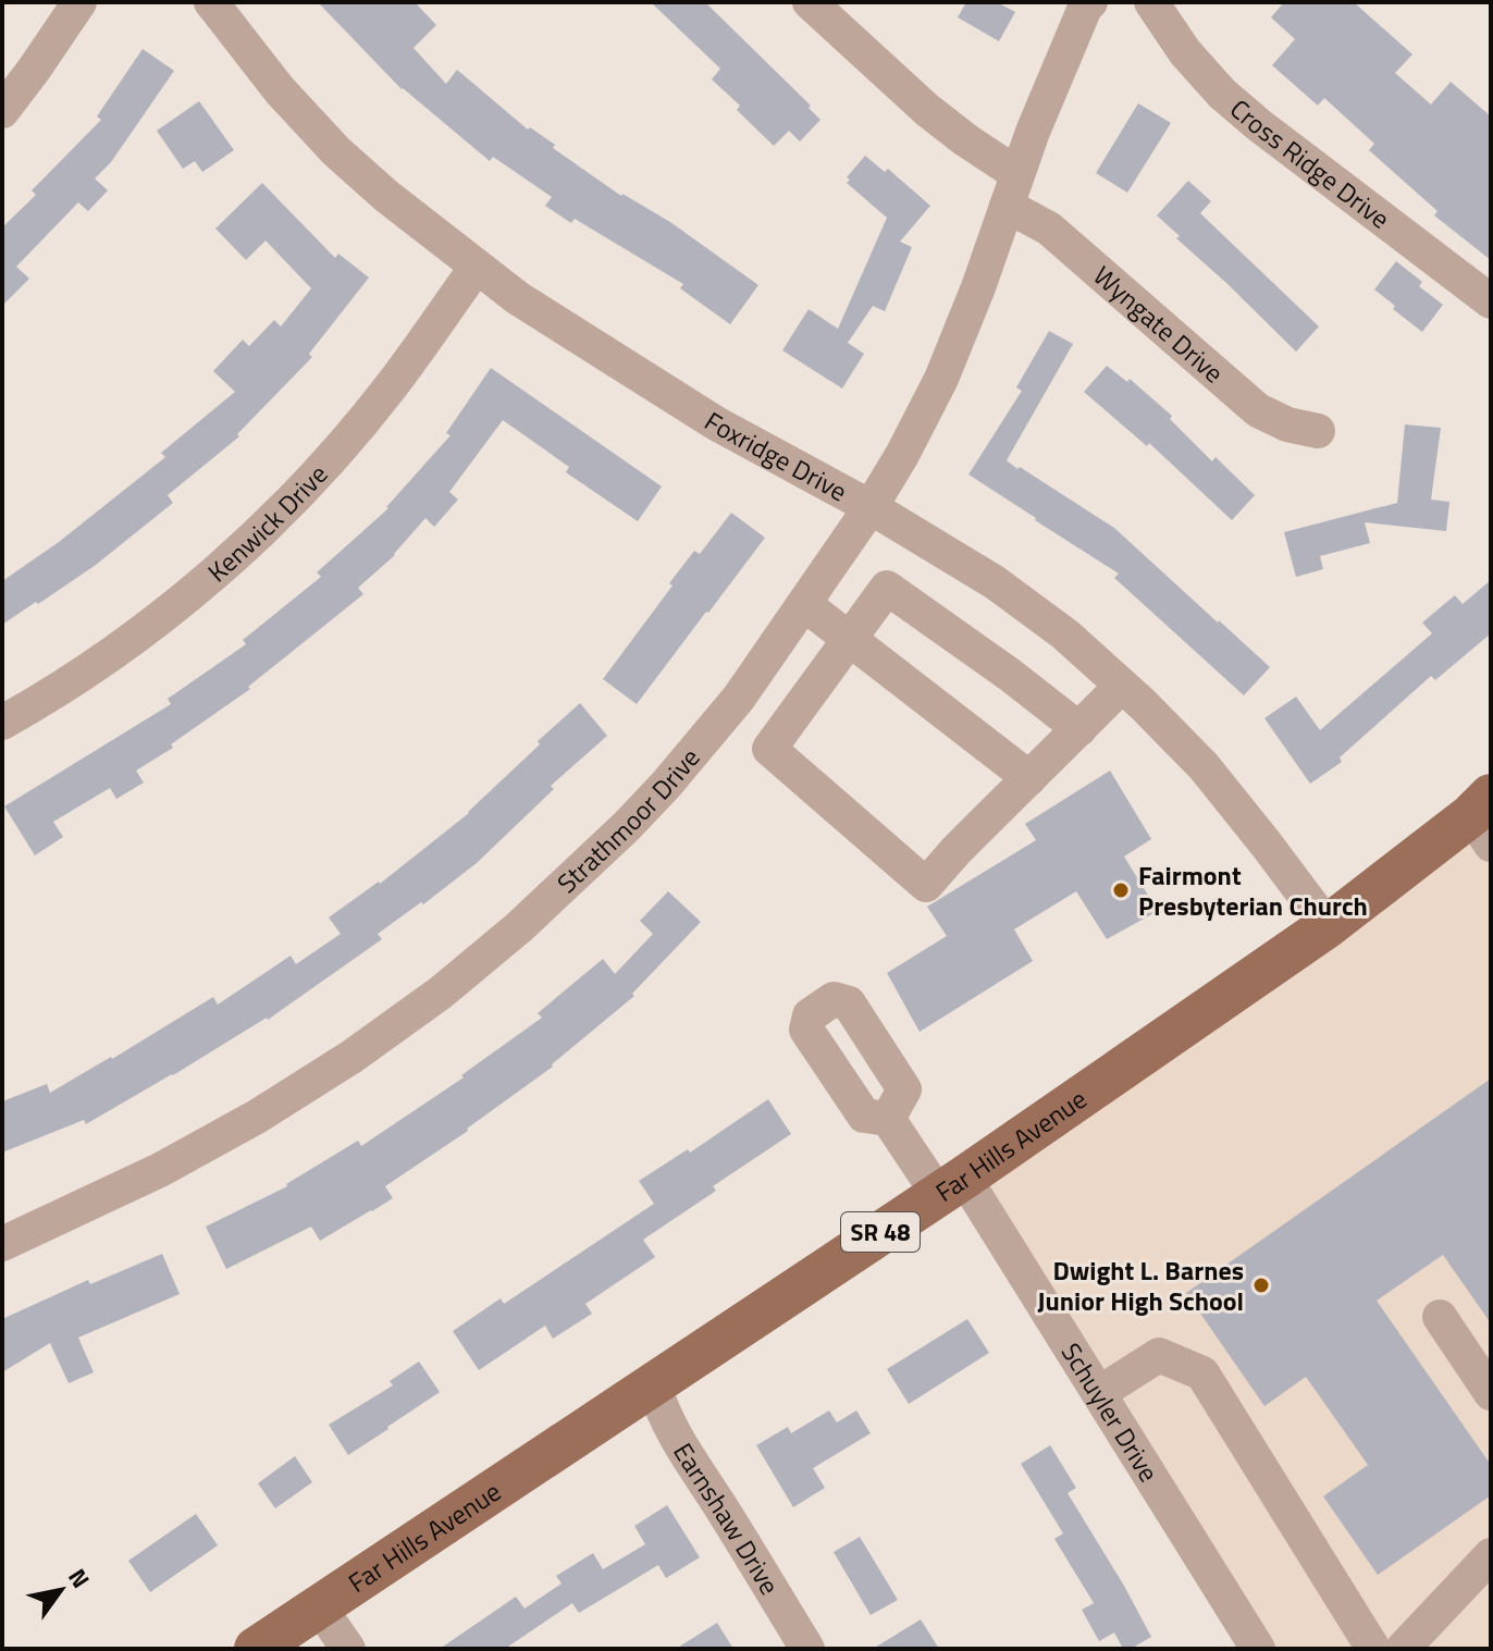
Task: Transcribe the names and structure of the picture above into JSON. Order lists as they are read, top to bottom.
{
  "streets": {
    "main road": ["Far Hills Avenue", "SR 48"],
    "street": [
      "Cross Ridge Drive",
      "Wyngate Drive",
      "Foxridge Drive",
      "Kenwick Drive",
      "Strathmoor Drive",
      "Schuyler Drive",
      "Earnshaw Drive"
    ]
  },
  "crossings": [
    ["Wyngate Drive", "Strathmoor Drive"],
    ["Foxridge Drive", "Kenwick Drive"],
    ["Foxridge Drive", "Strathmoor Drive"],
    ["Foxridge Drive", "Far Hills Avenue"],
    ["Far Hills Avenue", "Schuyler Drive"],
    ["Far Hills Avenue", "Earnshaw Drive"]
  ],
  "places": ["Fairmont Presbyterian Church", "Dwight L. Barnes Junior High School"],
  "north": "top right"
}
